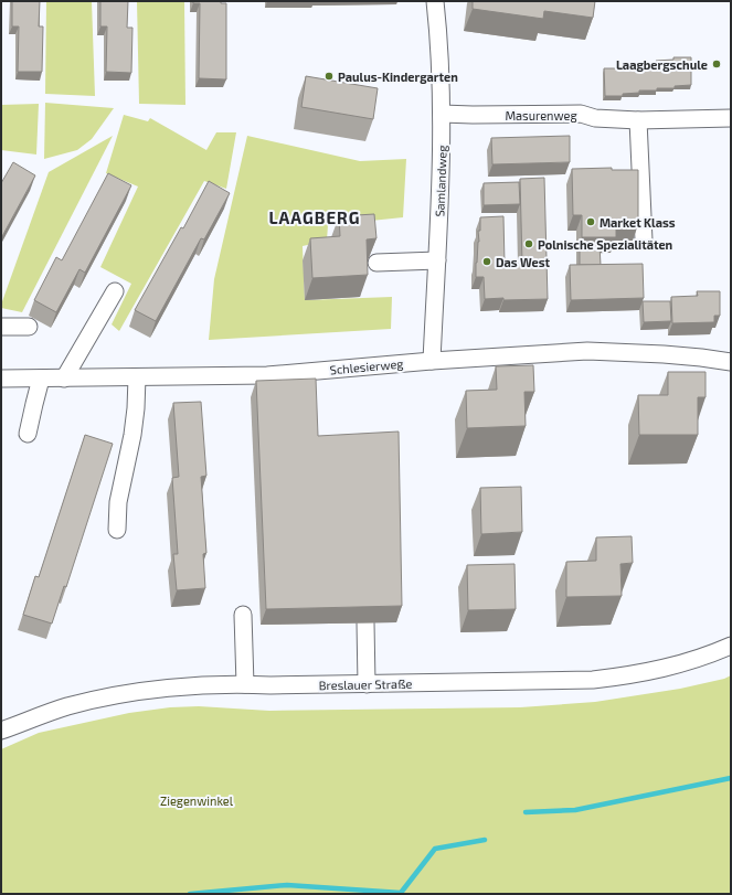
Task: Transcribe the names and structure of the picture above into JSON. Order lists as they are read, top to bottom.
{
  "streets": {
    "street": [
      "Masurenweg",
      "Samlandweg",
      "Schlesierweg",
      "Breslauer Straße"
    ]
  },
  "crossings": [
    ["Masurenweg", "Samlandweg"],
    ["Samlandweg", "Schlesierweg"]
  ],
  "districts": ["LAAGBERG"],
  "parks": ["Ziegenwinkel"],
  "places": [
    "Laagbergschule",
    "Paulus-Kindergarten",
    "Market Klass",
    "Polnische Spezialitäten",
    "Das West"
  ]
}
